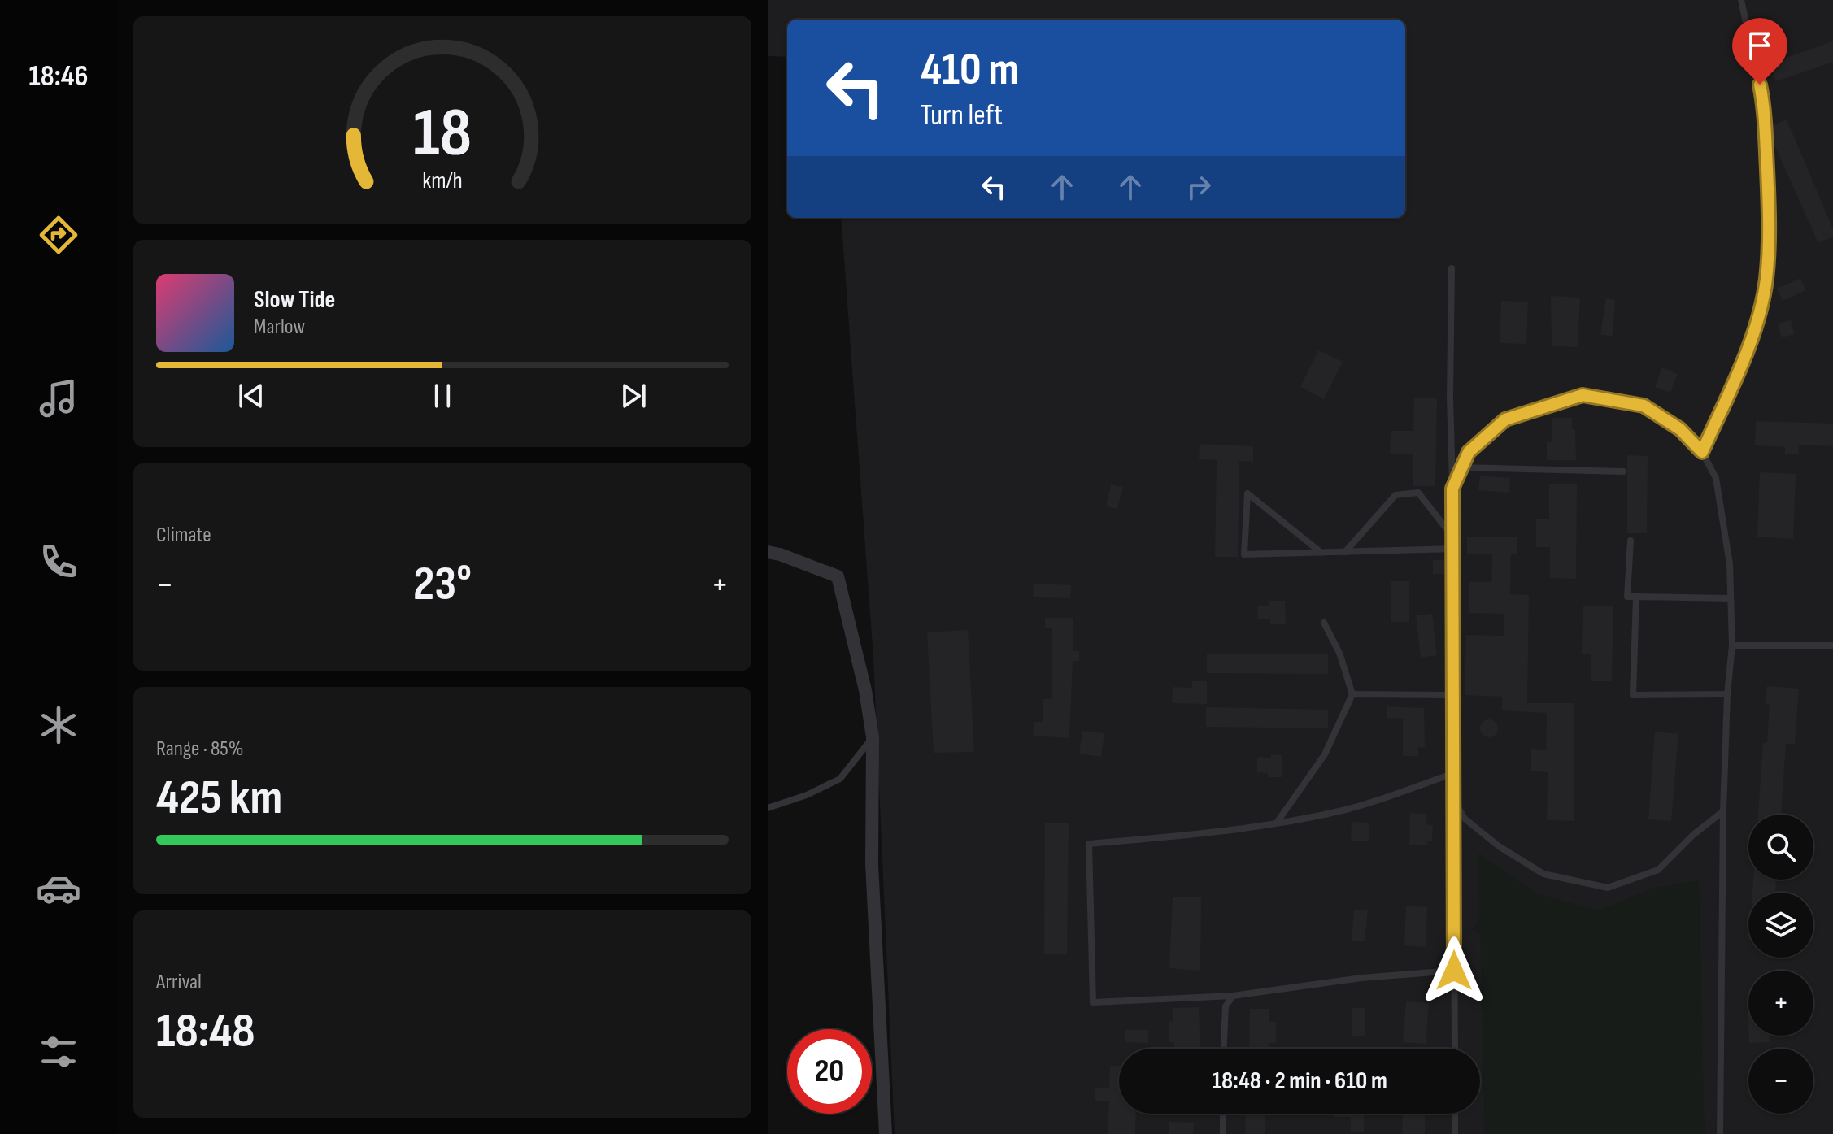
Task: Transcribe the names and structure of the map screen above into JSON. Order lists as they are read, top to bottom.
{
  "page": {
    "tabs": "18:46",
    "turn": ["410 m", "Turn left"],
    "song": ["Slow Tide", "Marlow"],
    "tile": [
      "Climate",
      ["Range · 85%", "425 km"],
      ["Arrival", "18:48"]
    ],
    "heat": ["−", "23°", "+"],
    "map_buttons": ["+", "−"],
    "limit": "20",
    "trip": "18:48 · 2 min · 610 m",
    "gauge": ["18", "km/h"]
  }
}
